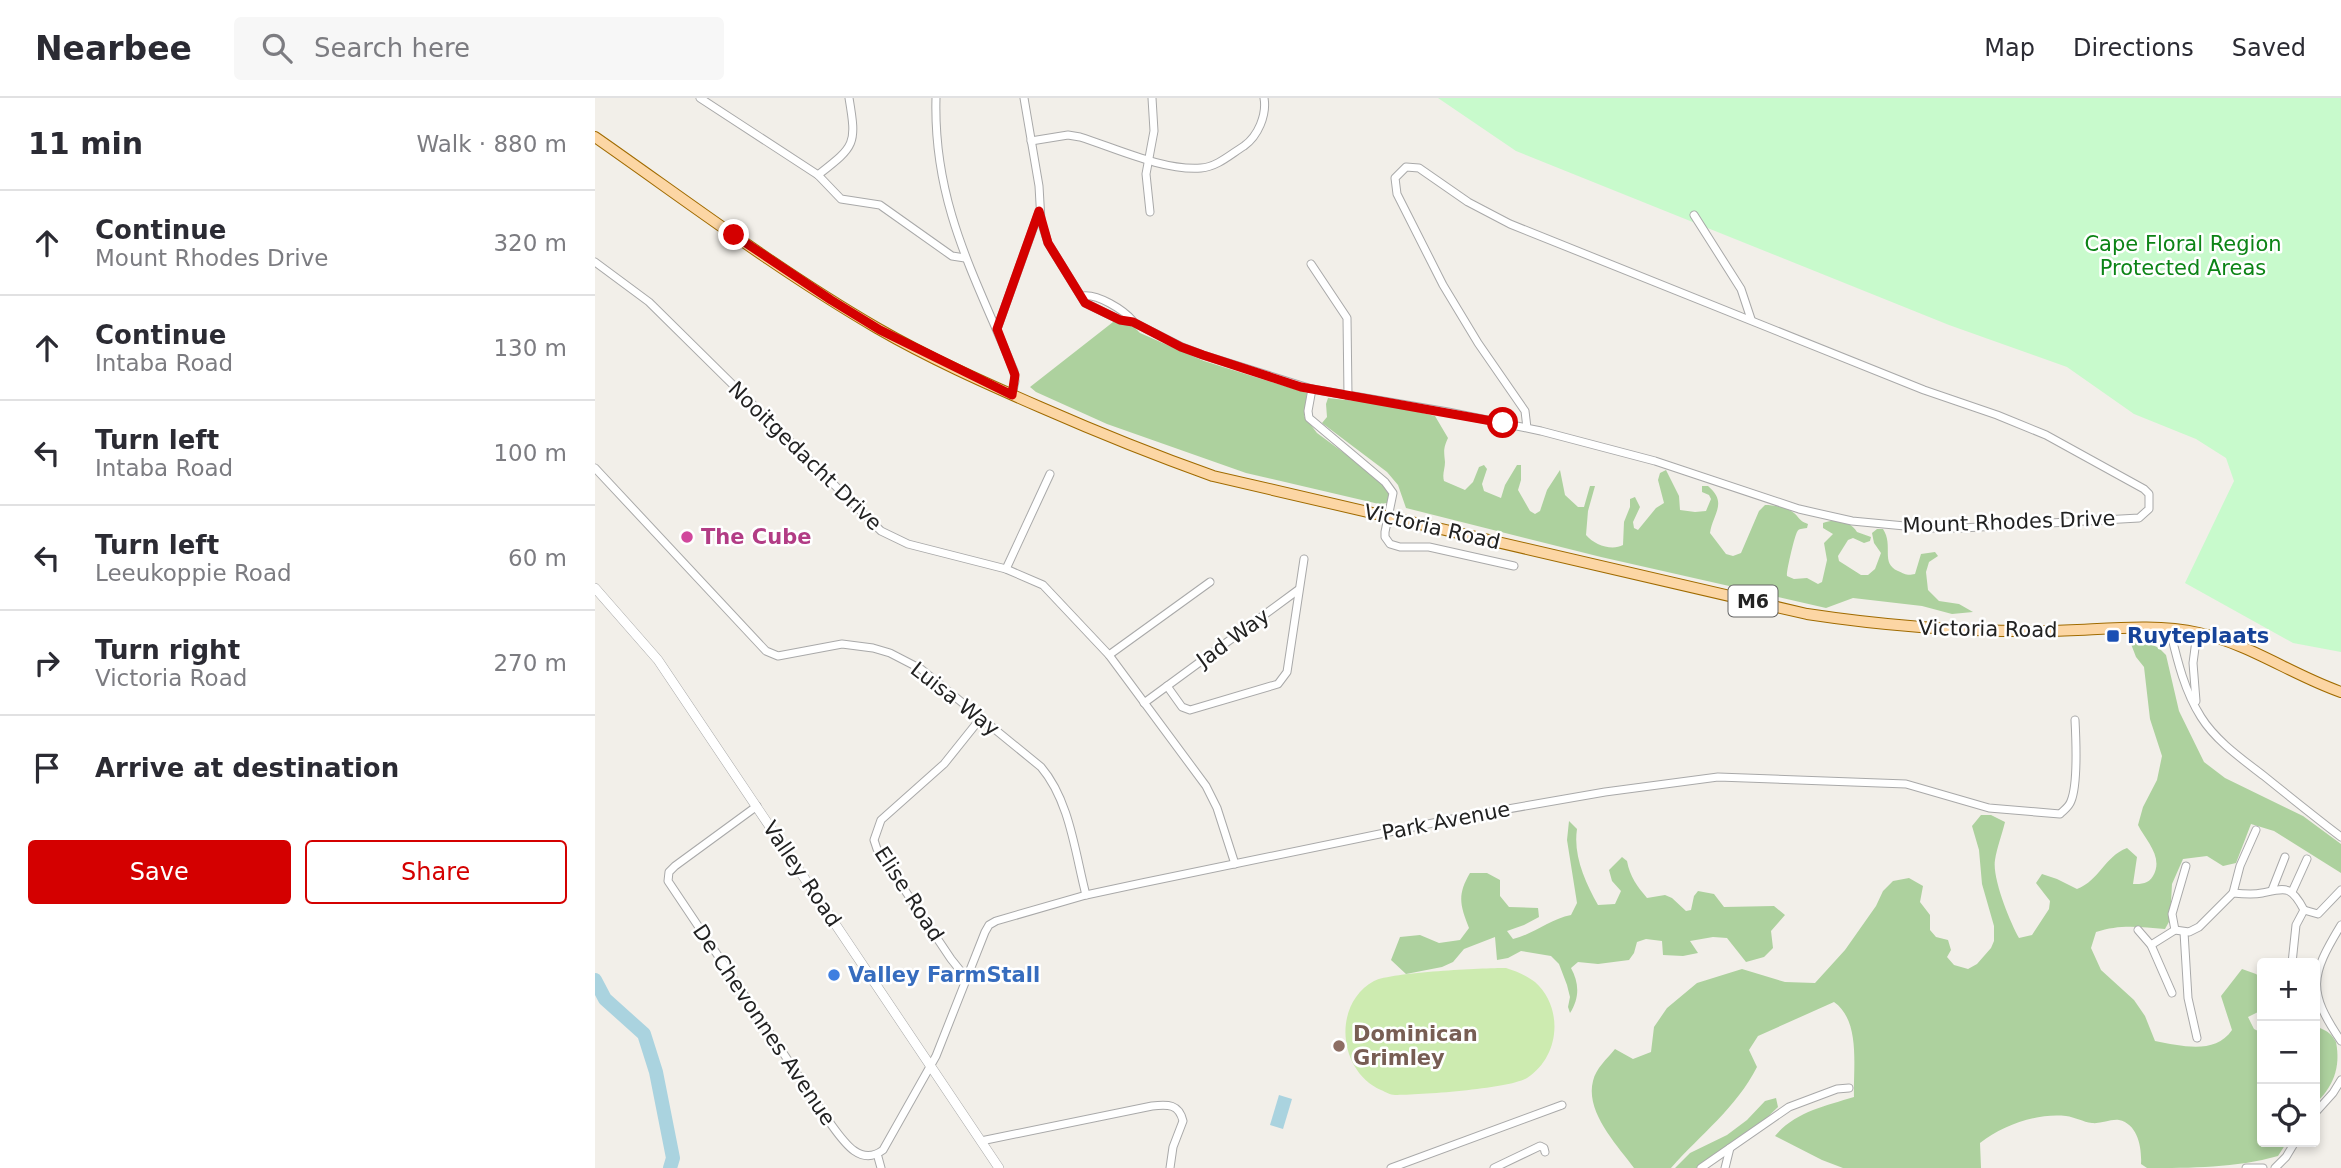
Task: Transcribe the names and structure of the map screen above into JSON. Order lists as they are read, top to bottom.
{
  "streets": {
    "main road": ["Victoria Road", "M6"],
    "street": [
      "Nooitgedacht Drive",
      "Mount Rhodes Drive",
      "Jad Way",
      "Luisa Way",
      "Park Avenue",
      "Valley Road",
      "Elise Road",
      "De Chevonnes Avenue"
    ]
  },
  "crossings": [
    ["Nooitgedacht Drive", "Jad Way"],
    ["Nooitgedacht Drive", "Park Avenue"],
    ["Luisa Way", "Park Avenue"],
    ["Luisa Way", "Elise Road"],
    ["Park Avenue", "Valley Road"],
    ["Park Avenue", "Elise Road"],
    ["Valley Road", "De Chevonnes Avenue"]
  ],
  "parks": ["Cape Floral Region Protected Areas"],
  "places": {
    "other": ["The Cube", "Valley FarmStall", "Dominican Grimley"],
    "transit": ["Ruyteplaats"]
  },
  "page": {
    "header": "Nearbee",
    "search": "Search here",
    "nav": ["Map", "Directions", "Saved"],
    "heading": ["11 min", "Walk · 880 m"],
    "list": [
      ["Continue", "Mount Rhodes Drive", "320 m"],
      ["Continue", "Intaba Road", "130 m"],
      ["Turn left", "Intaba Road", "100 m"],
      ["Turn left", "Leeukoppie Road", "60 m"],
      ["Turn right", "Victoria Road", "270 m"],
      "Arrive at destination"
    ],
    "buttons": ["Save", "Share"],
    "map_buttons": ["+", "−"]
  }
}
